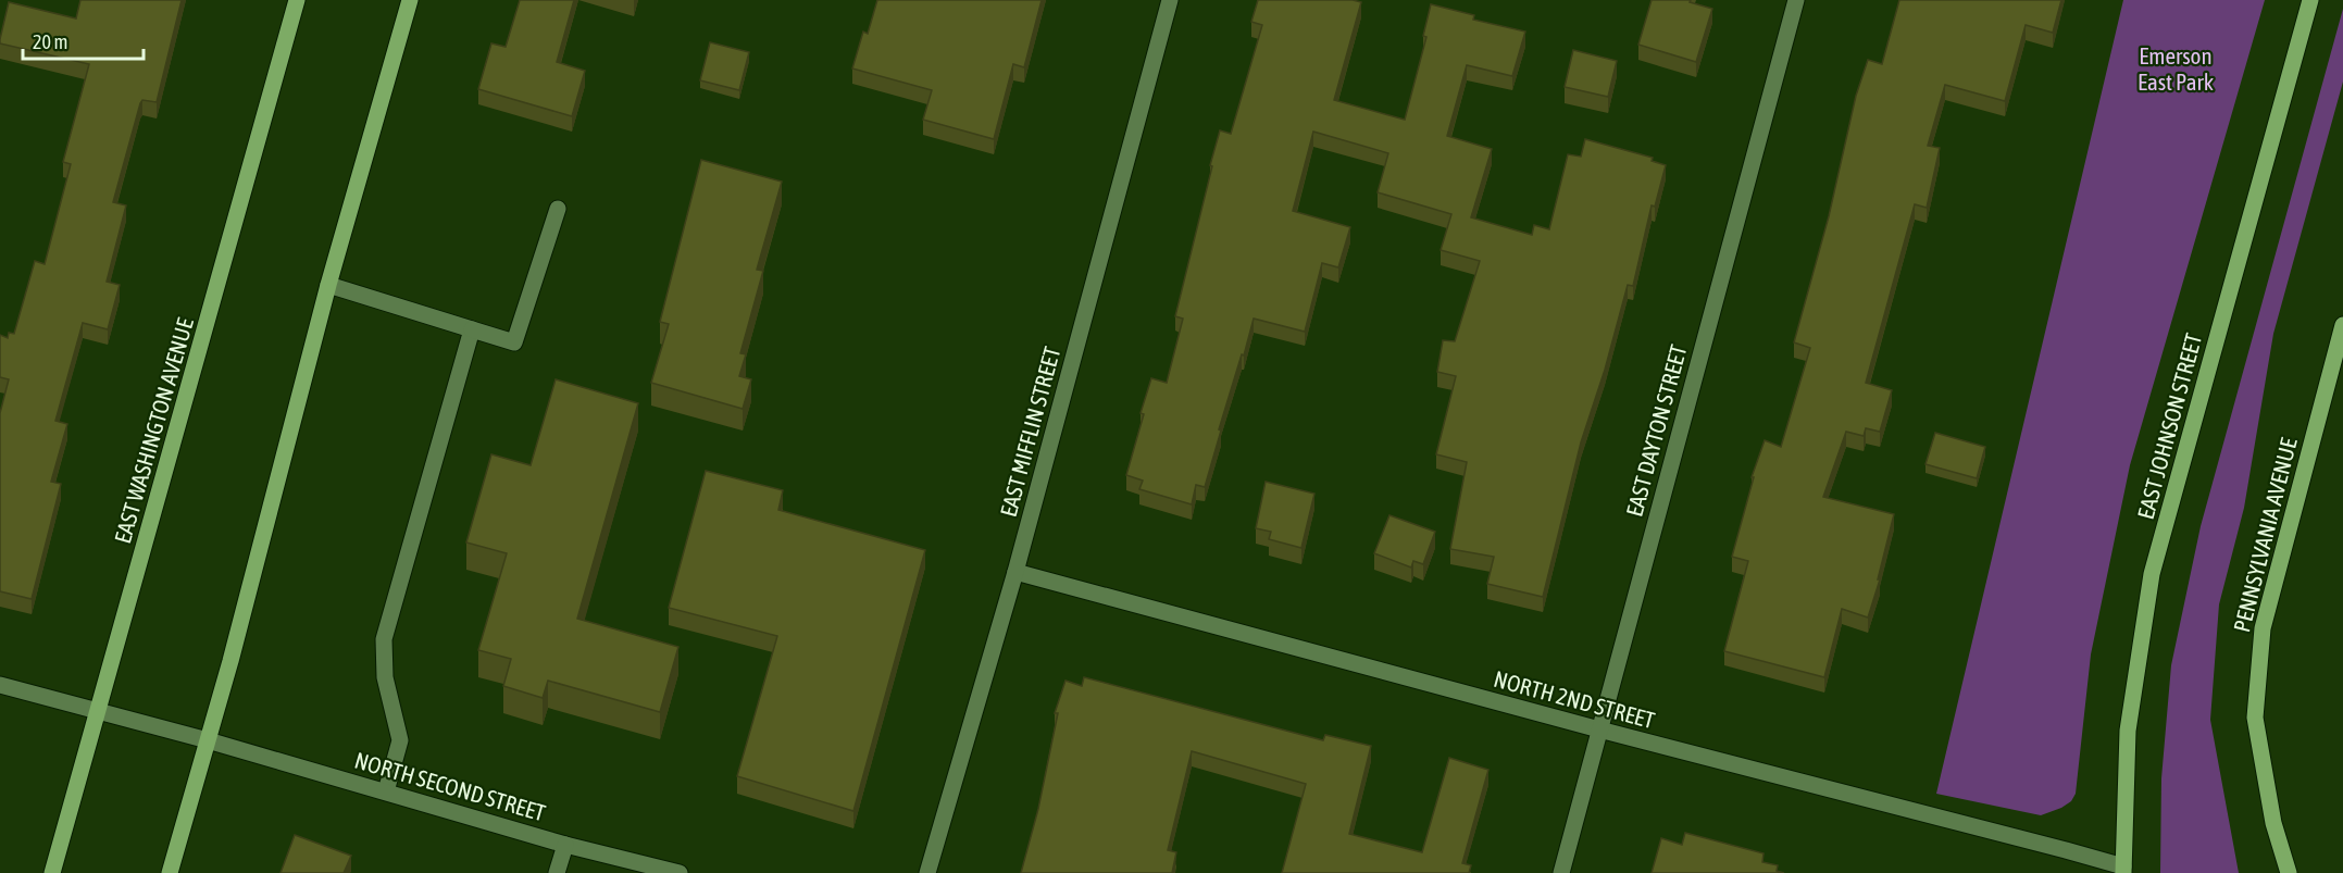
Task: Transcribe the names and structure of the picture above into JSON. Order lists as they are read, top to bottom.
{
  "streets": {
    "main road": ["EAST JOHNSON STREET", "EAST WASHINGTON AVENUE", "PENNSYLVANIA AVENUE"],
    "street": [
      "EAST DAYTON STREET",
      "EAST MIFFLIN STREET",
      "NORTH 2ND STREET",
      "NORTH SECOND STREET"
    ]
  },
  "crossings": [
    ["EAST JOHNSON STREET", "NORTH 2ND STREET"],
    ["EAST WASHINGTON AVENUE", "NORTH SECOND STREET"],
    ["EAST DAYTON STREET", "NORTH 2ND STREET"],
    ["EAST MIFFLIN STREET", "NORTH 2ND STREET"]
  ],
  "parks": ["Emerson East Park"],
  "scale_bar": "20 m"
}
